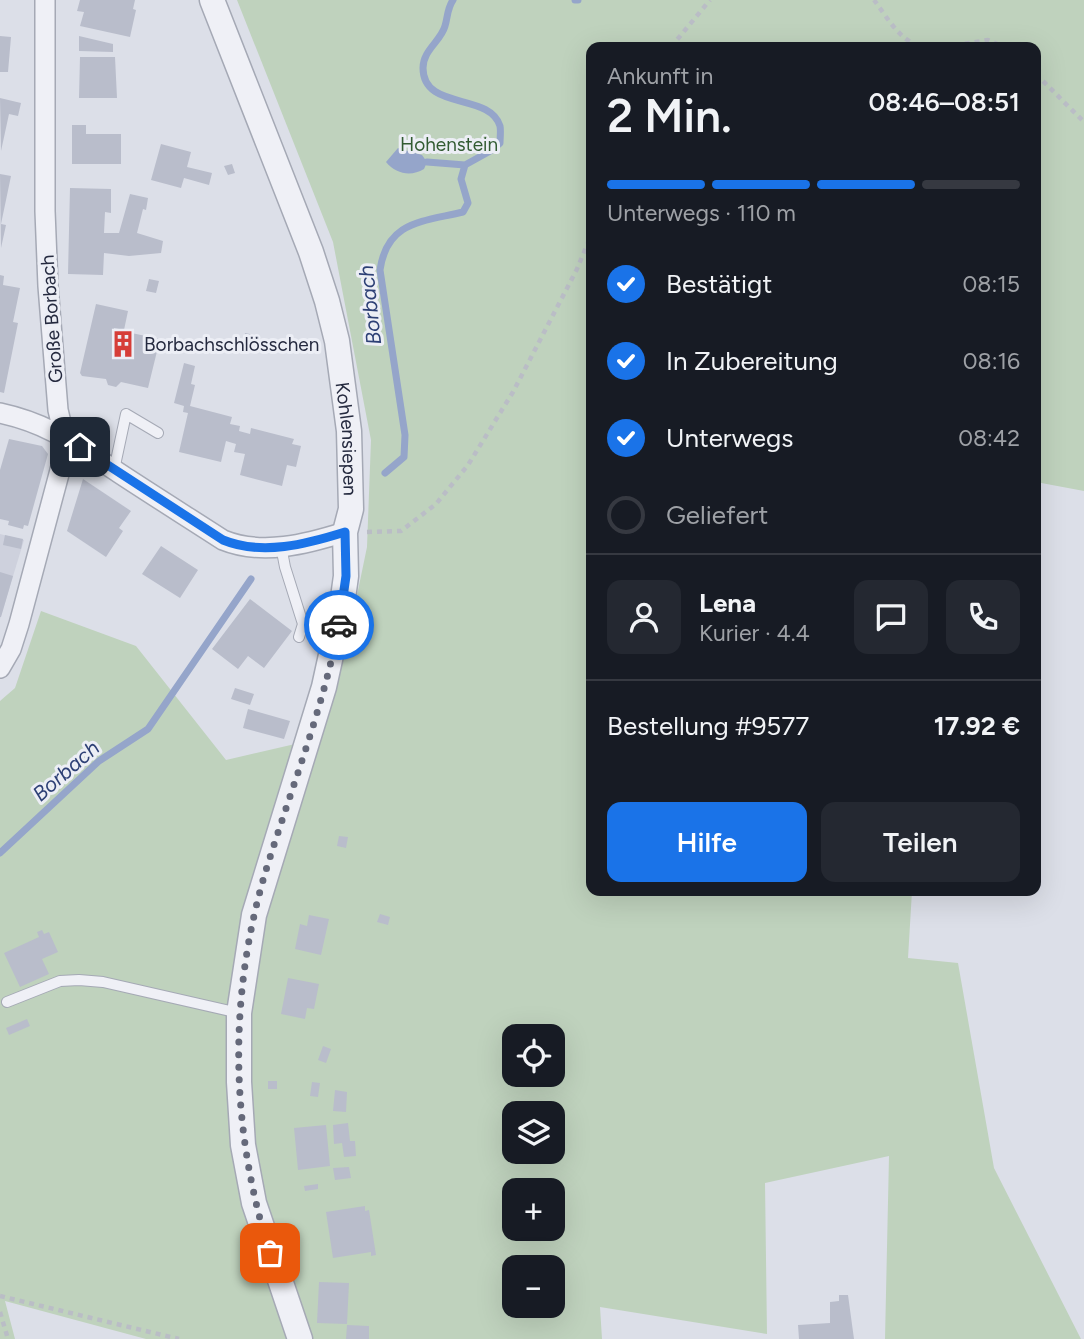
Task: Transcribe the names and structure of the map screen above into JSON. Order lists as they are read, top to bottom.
{
  "streets": {
    "street": ["Große Borbach", "Kohlensiepen"]
  },
  "water": ["Borbach"],
  "parks": ["Hohenstein"],
  "places": {
    "building": ["Borbachschlösschen"]
  },
  "page": {
    "heading": ["2 Min.", "Ankunft in", "08:46–08:51"],
    "panel": [
      "Lena",
      "Kurier · 4.4",
      "Bestellung #9577",
      "17.92 €"
    ],
    "bar": "Unterwegs · 110 m",
    "list": [
      ["Bestätigt", "08:15"],
      ["In Zubereitung", "08:16"],
      ["Unterwegs", "08:42"],
      "Geliefert"
    ],
    "buttons": ["Hilfe", "Teilen"],
    "map_buttons": ["+", "−"]
  }
}
